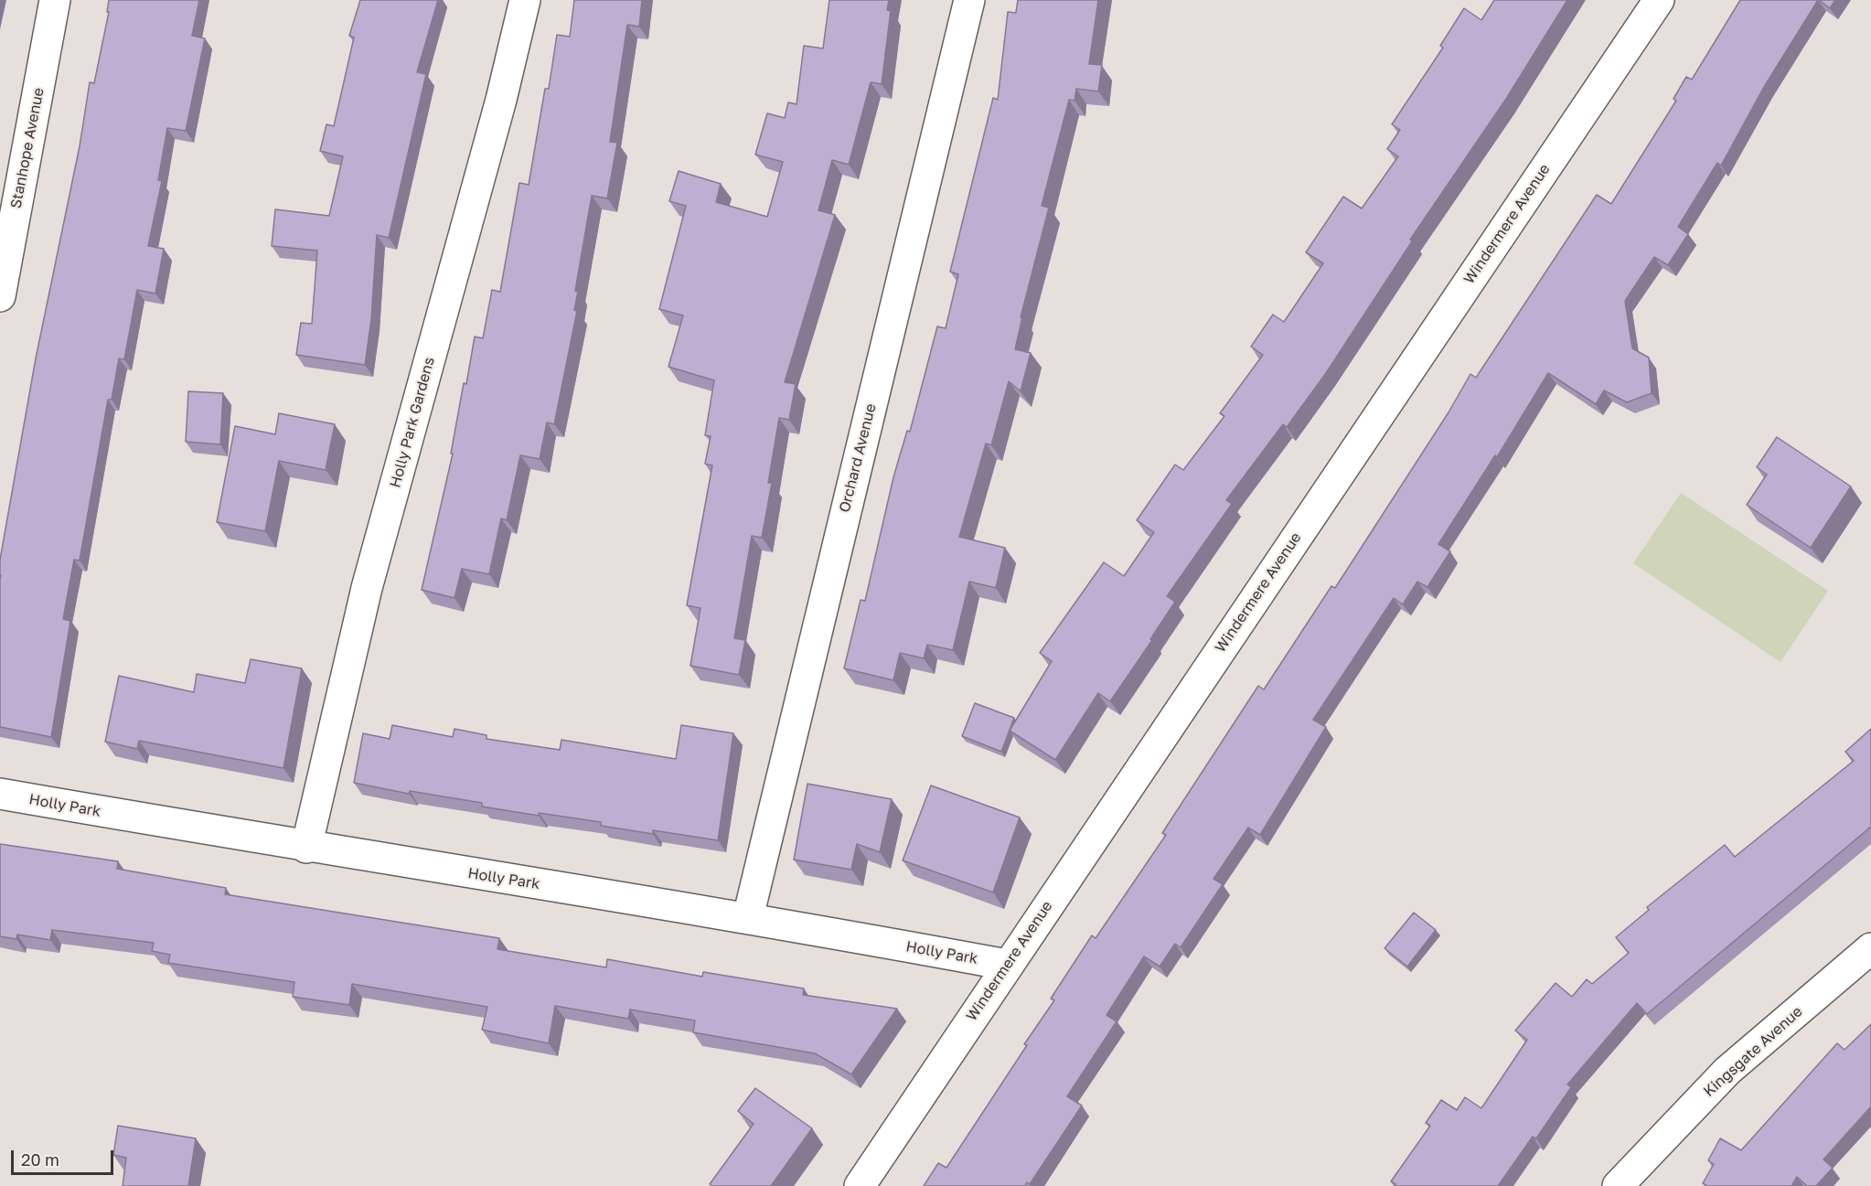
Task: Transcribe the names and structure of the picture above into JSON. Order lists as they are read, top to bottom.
{
  "streets": {
    "street": [
      "Stanhope Avenue",
      "Windermere Avenue",
      "Holly Park Gardens",
      "Orchard Avenue",
      "Holly Park",
      "Kingsgate Avenue"
    ]
  },
  "crossings": [
    ["Windermere Avenue", "Holly Park"],
    ["Holly Park Gardens", "Holly Park"],
    ["Orchard Avenue", "Holly Park"]
  ],
  "scale_bar": "20 m"
}
